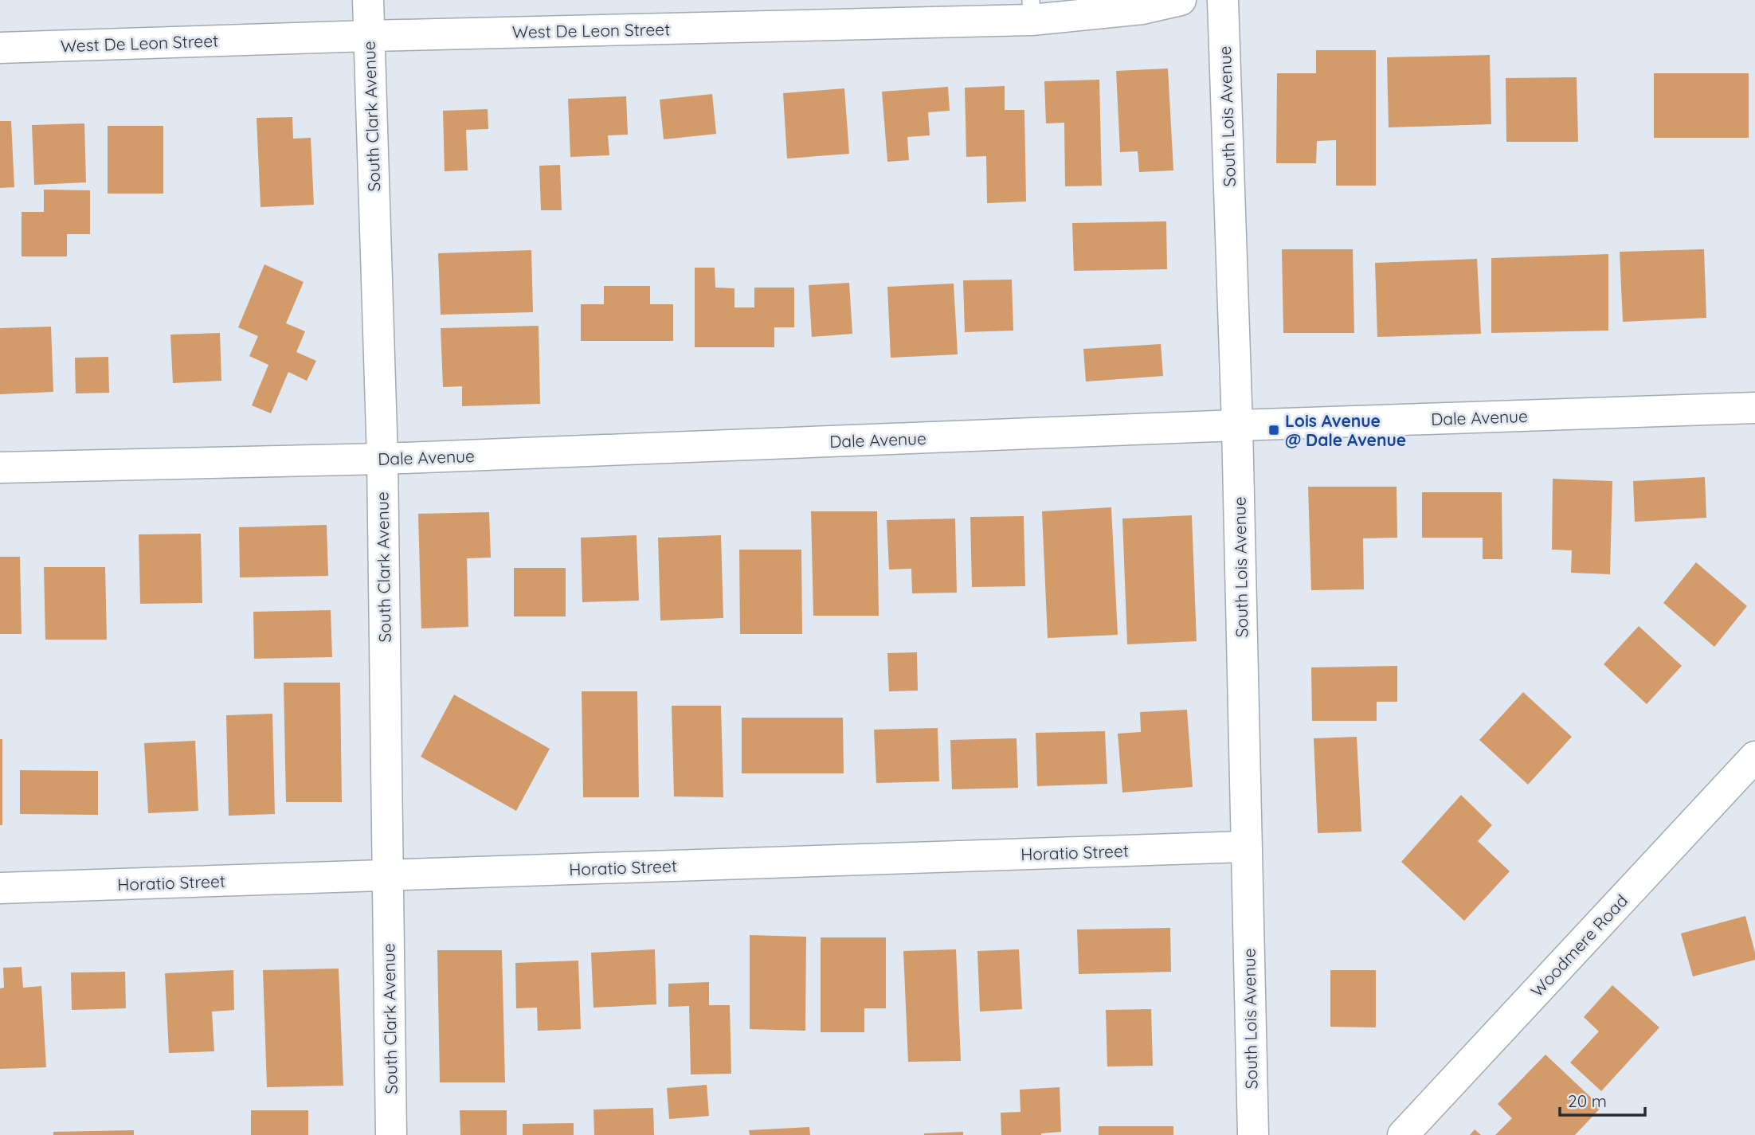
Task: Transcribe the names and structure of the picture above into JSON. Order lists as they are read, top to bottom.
{
  "streets": {
    "street": [
      "West De Leon Street",
      "South Clark Avenue",
      "South Lois Avenue",
      "Dale Avenue",
      "Horatio Street",
      "Woodmere Road"
    ]
  },
  "crossings": [
    ["West De Leon Street", "South Clark Avenue"],
    ["South Clark Avenue", "Dale Avenue"],
    ["South Clark Avenue", "Horatio Street"],
    ["South Lois Avenue", "Dale Avenue"],
    ["South Lois Avenue", "Horatio Street"]
  ],
  "places": {
    "transit": ["Lois Avenue @ Dale Avenue"]
  },
  "scale_bar": "20 m"
}
